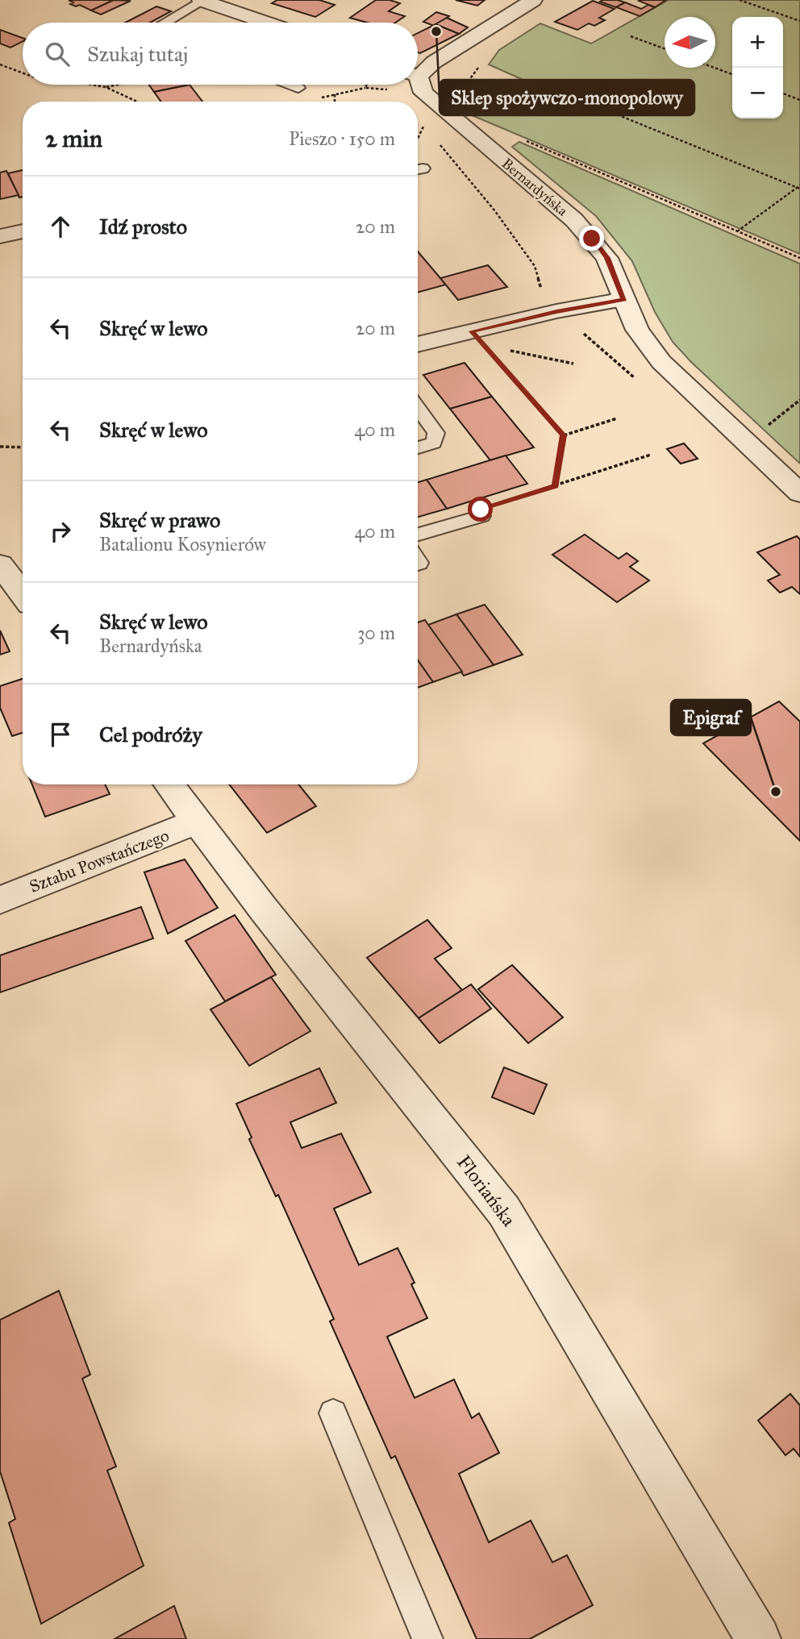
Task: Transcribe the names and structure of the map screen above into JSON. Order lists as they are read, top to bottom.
{
  "streets": {
    "street": ["Bernardyńska", "Sztabu Powstańczego", "Floriańska"]
  },
  "crossings": [
    ["Sztabu Powstańczego", "Floriańska"]
  ],
  "places": ["Sklep spożywczo-monopolowy", "Epigraf"],
  "north": "left",
  "page": {
    "map_buttons": ["+", "−"],
    "search": "Szukaj tutaj",
    "heading": ["2 min", "Pieszo · 150 m"],
    "list": [
      ["Idź prosto", "20 m"],
      ["Skręć w lewo", "20 m"],
      ["Skręć w lewo", "40 m"],
      ["Skręć w prawo", "Batalionu Kosynierów", "40 m"],
      ["Skręć w lewo", "Bernardyńska", "30 m"],
      "Cel podróży"
    ]
  }
}
